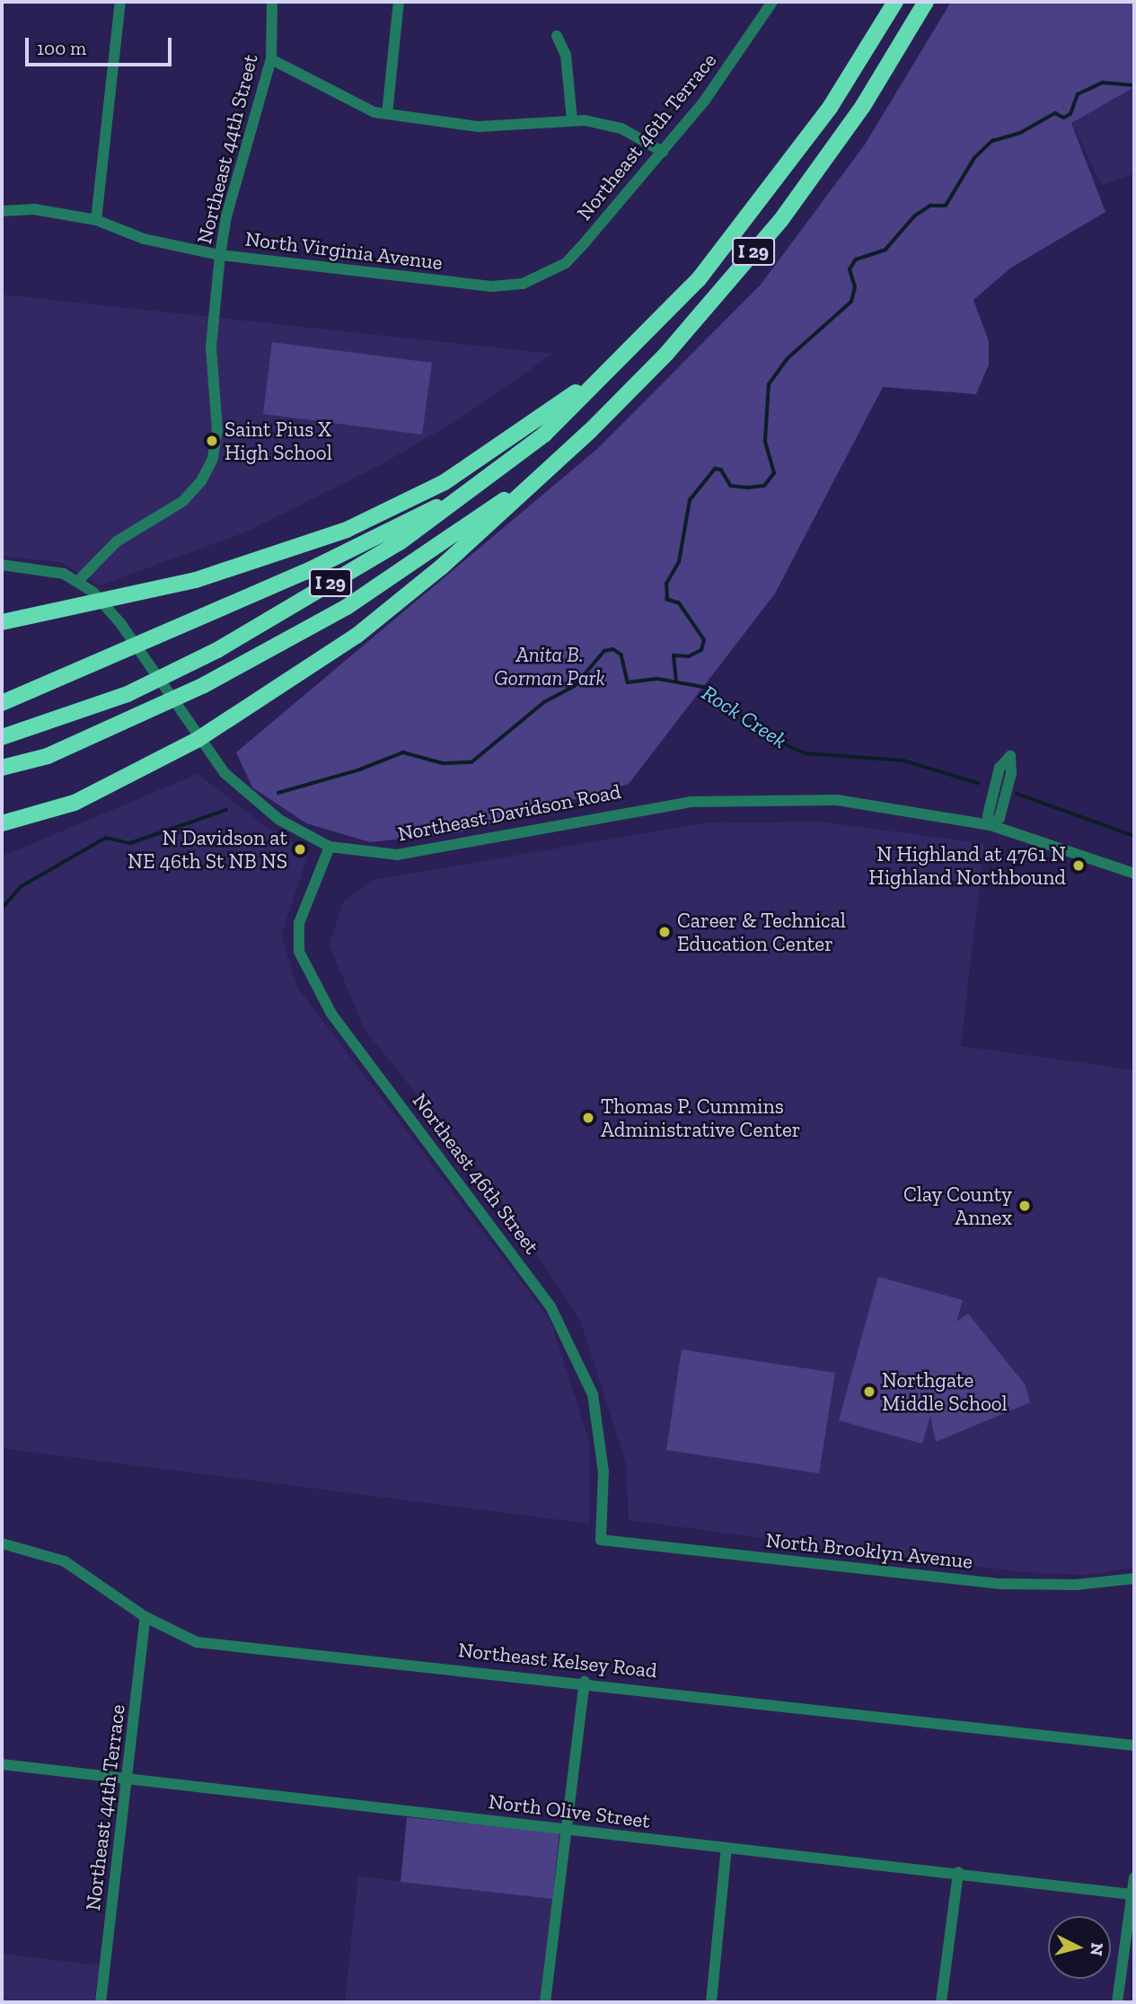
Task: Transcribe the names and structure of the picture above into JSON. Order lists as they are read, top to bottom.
{
  "streets": {
    "highway": ["I 29"],
    "street": [
      "Northeast 46th Terrace",
      "Northeast 44th Street",
      "North Virginia Avenue",
      "Northeast Davidson Road",
      "Northeast 46th Street",
      "North Brooklyn Avenue",
      "Northeast Kelsey Road",
      "Northeast 44th Terrace",
      "North Olive Street"
    ]
  },
  "crossings": [
    ["Northeast 46th Terrace", "North Virginia Avenue"],
    ["Northeast 44th Street", "North Virginia Avenue"],
    ["Northeast 44th Street", "Northeast Davidson Road"],
    ["Northeast Davidson Road", "Northeast 46th Street"],
    ["Northeast 46th Street", "North Brooklyn Avenue"],
    ["Northeast Kelsey Road", "Northeast 44th Terrace"],
    ["Northeast 44th Terrace", "North Olive Street"]
  ],
  "water": ["Rock Creek"],
  "parks": ["Anita B. Gorman Park"],
  "places": [
    "Saint Pius X High School",
    "N Davidson at NE 46th St NB NS",
    "N Highland at 4761 N Highland Northbound",
    "Career & Technical Education Center",
    "Thomas P. Cummins Administrative Center",
    "Clay County Annex",
    "Northgate Middle School"
  ],
  "scale_bar": "100 m",
  "north": "right"
}
